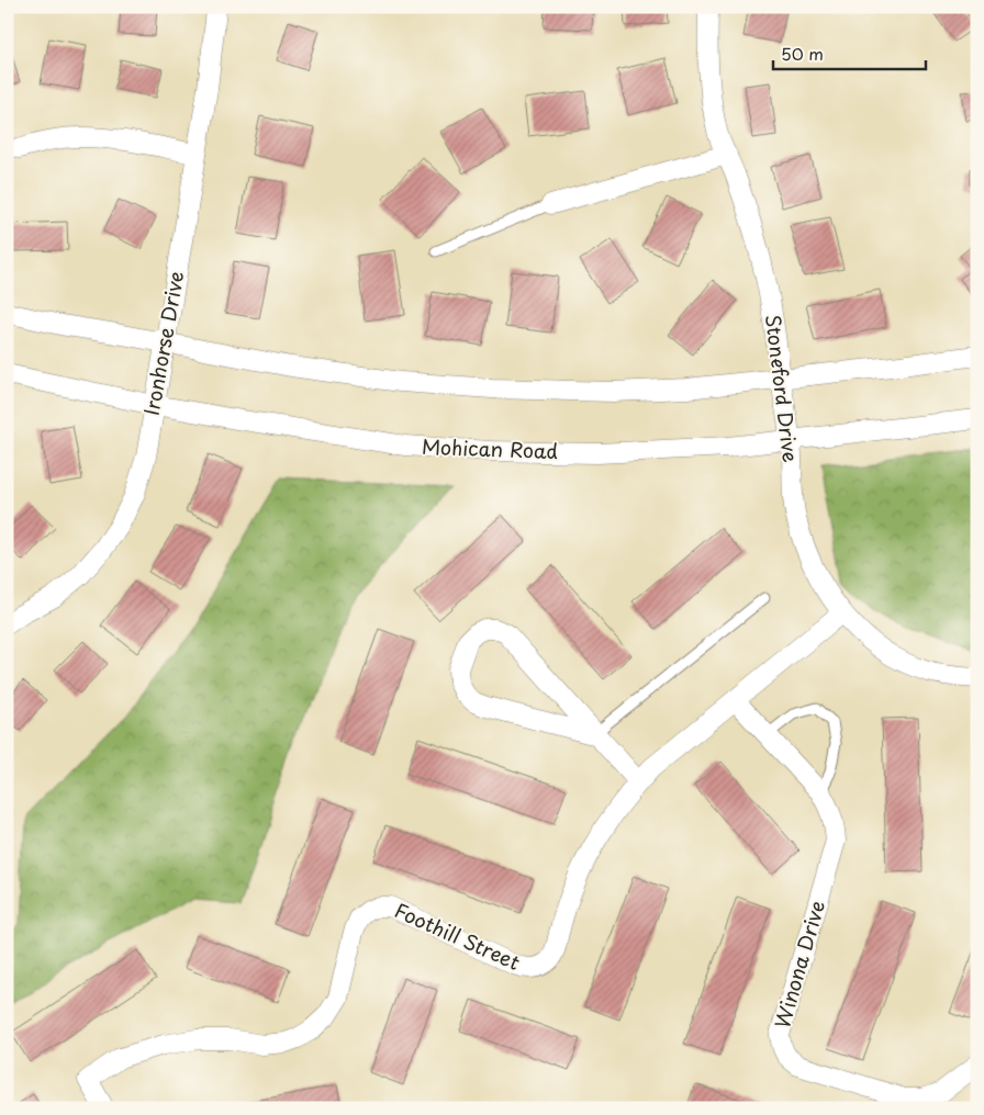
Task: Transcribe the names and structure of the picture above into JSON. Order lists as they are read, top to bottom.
{
  "streets": {
    "street": [
      "Ironhorse Drive",
      "Stoneford Drive",
      "Mohican Road",
      "Foothill Street",
      "Winona Drive"
    ]
  },
  "crossings": [
    ["Ironhorse Drive", "Mohican Road"],
    ["Stoneford Drive", "Mohican Road"],
    ["Stoneford Drive", "Foothill Street"],
    ["Foothill Street", "Winona Drive"]
  ],
  "scale_bar": "50 m"
}
